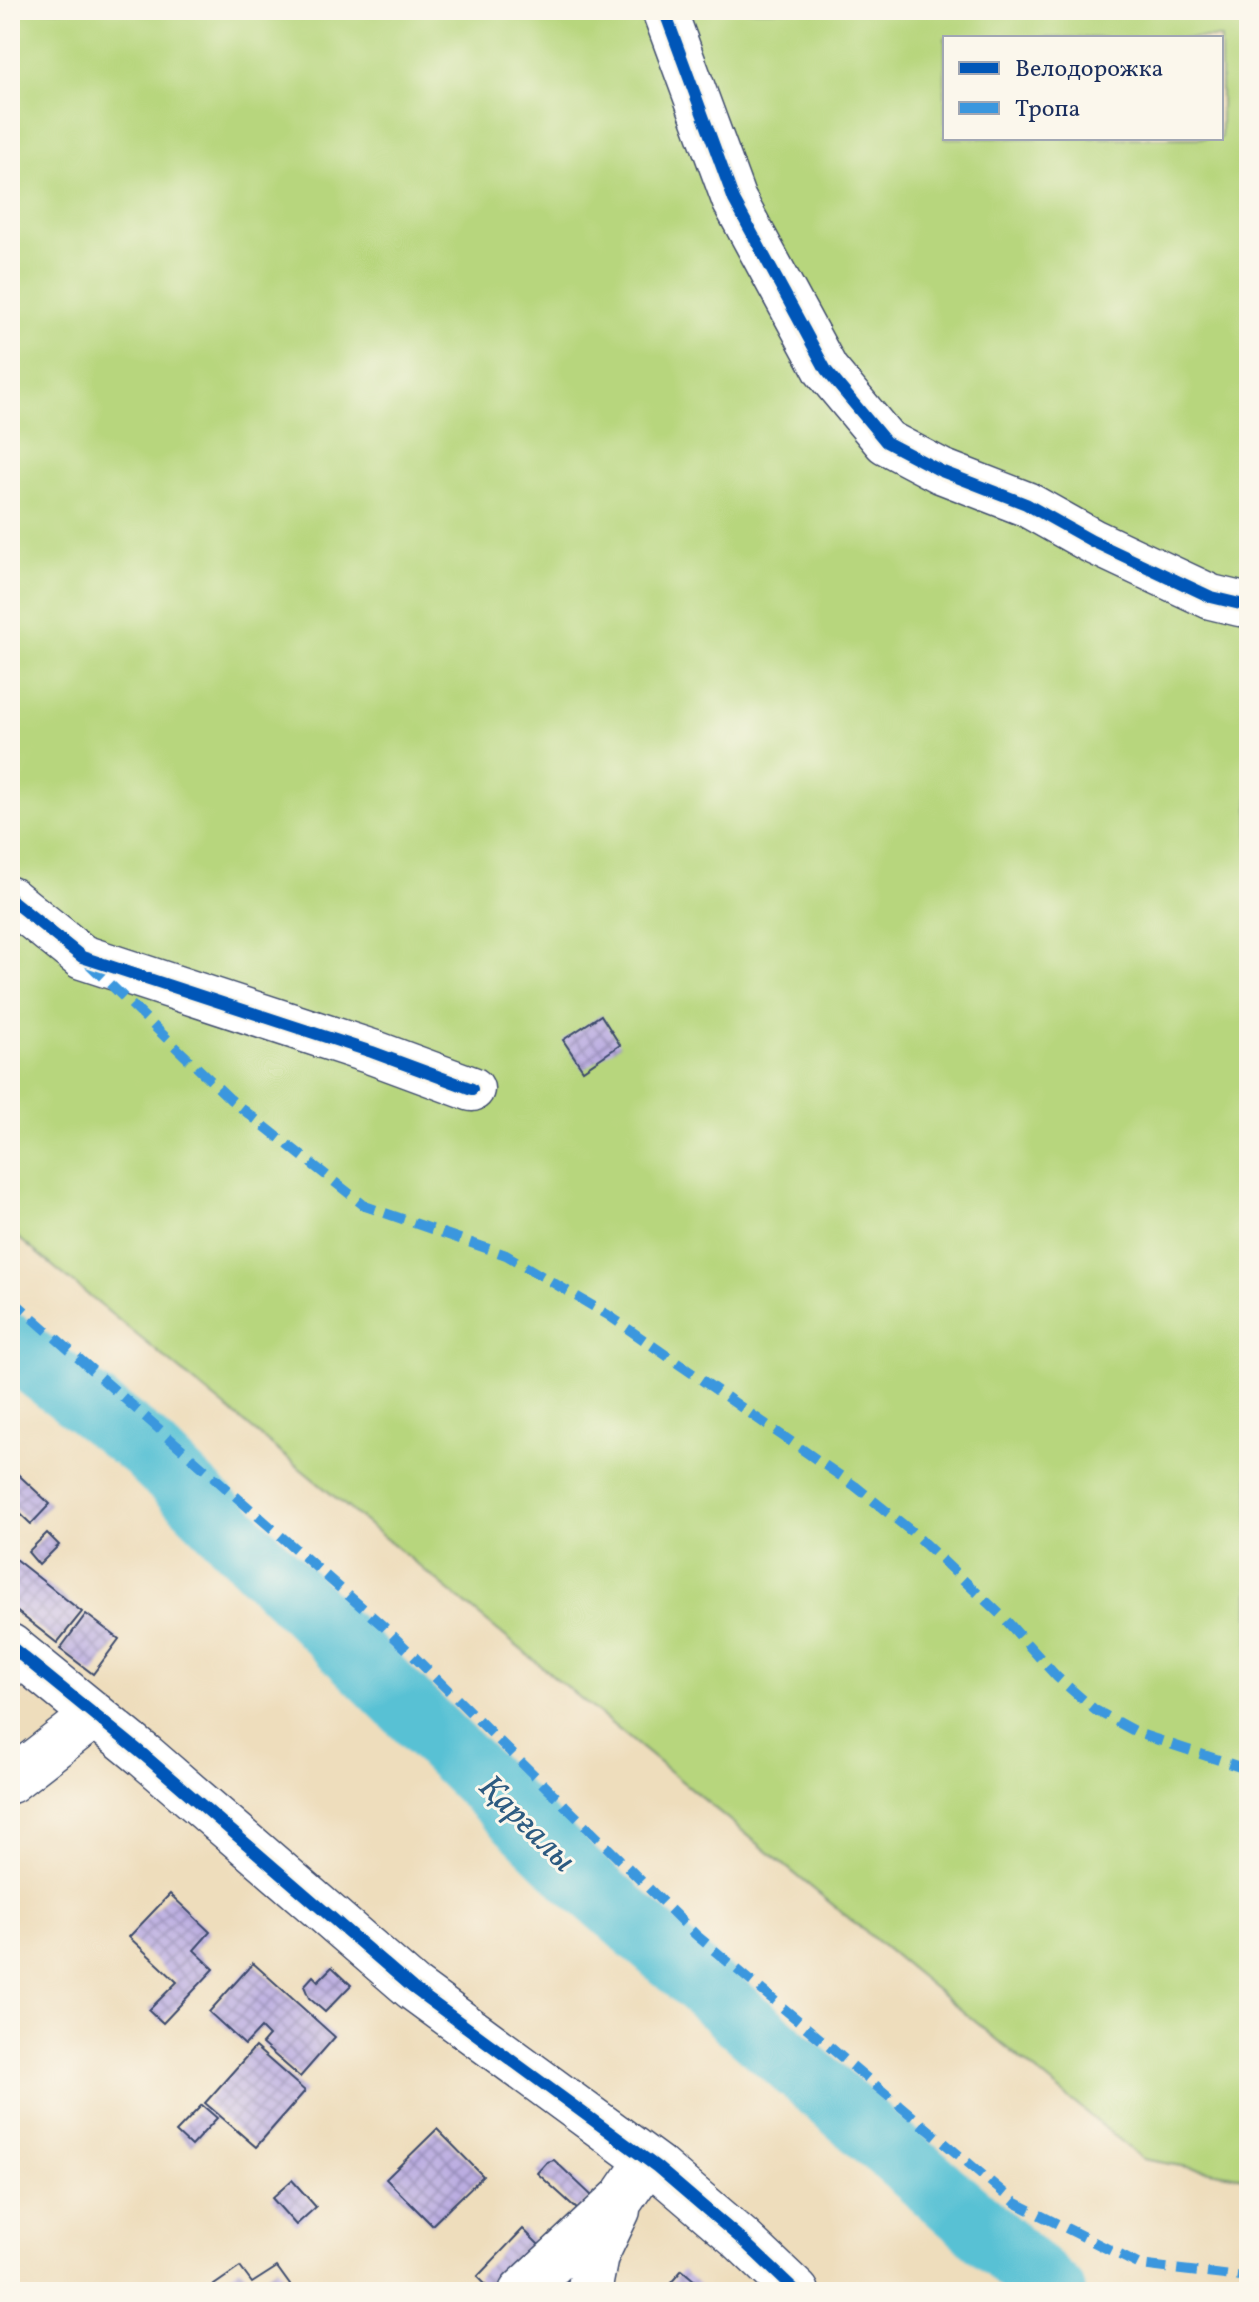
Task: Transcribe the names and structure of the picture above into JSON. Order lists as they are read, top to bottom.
{
  "water": ["Қарғалы"],
  "legend": ["Велодорожка", "Тропа"]
}
